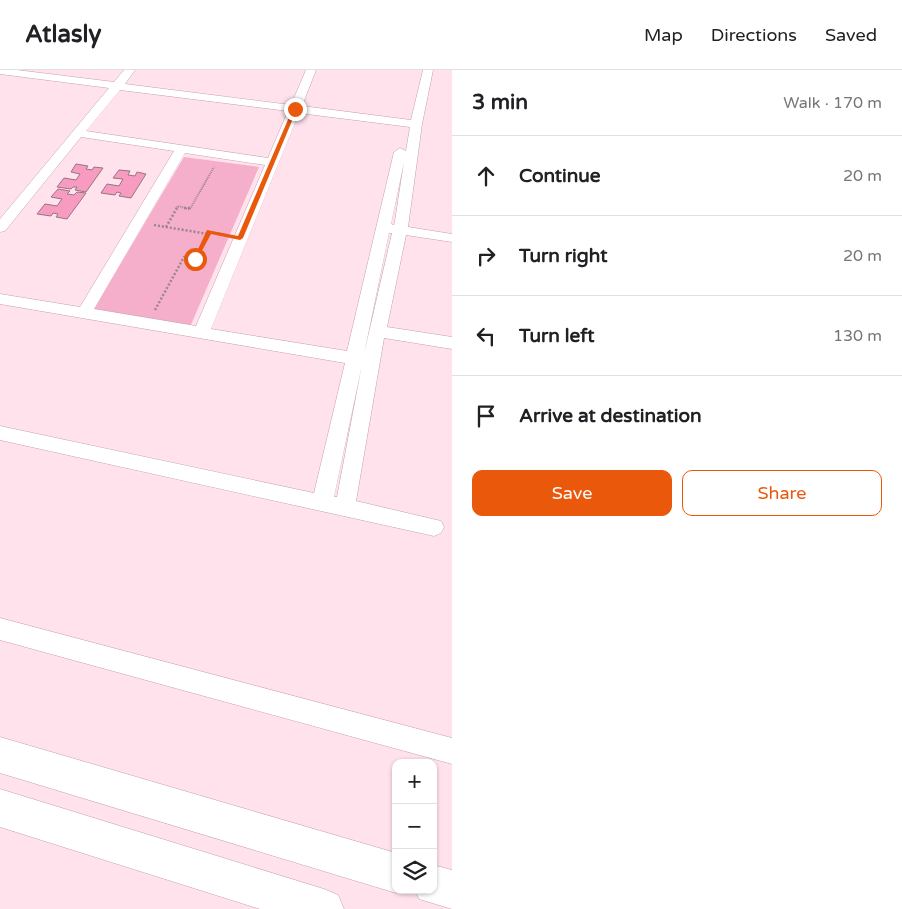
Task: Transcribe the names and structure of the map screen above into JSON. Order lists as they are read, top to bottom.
{
  "page": {
    "header": "Atlasly",
    "nav": ["Map", "Directions", "Saved"],
    "heading": ["3 min", "Walk · 170 m"],
    "list": [
      ["Continue", "20 m"],
      ["Turn right", "20 m"],
      ["Turn left", "130 m"],
      "Arrive at destination"
    ],
    "buttons": ["Save", "Share"],
    "map_buttons": ["+", "−"]
  }
}
